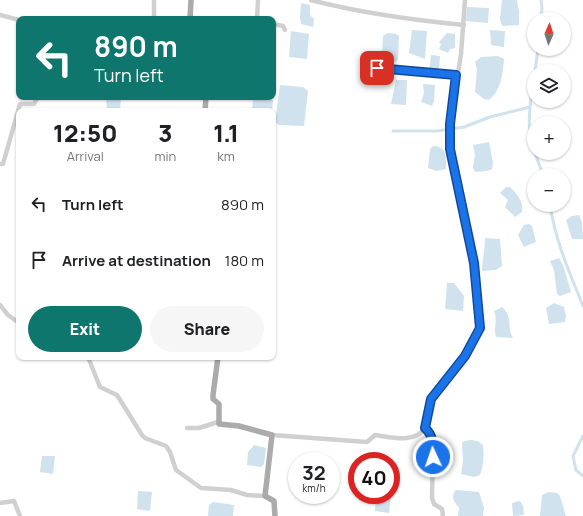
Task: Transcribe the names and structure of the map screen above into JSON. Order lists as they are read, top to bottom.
{
  "north": "top",
  "page": {
    "map_buttons": ["+", "−"],
    "turn": ["890 m", "Turn left"],
    "eta": [
      "12:50",
      "Arrival",
      "3",
      "min",
      "1.1",
      "km"
    ],
    "list": [
      {
        "name": "Turn left",
        "value": "890 m"
      },
      {
        "name": "Arrive at destination",
        "value": "180 m"
      }
    ],
    "buttons": ["Exit", "Share"],
    "speed": "32 km/h",
    "limit": "40"
  }
}
